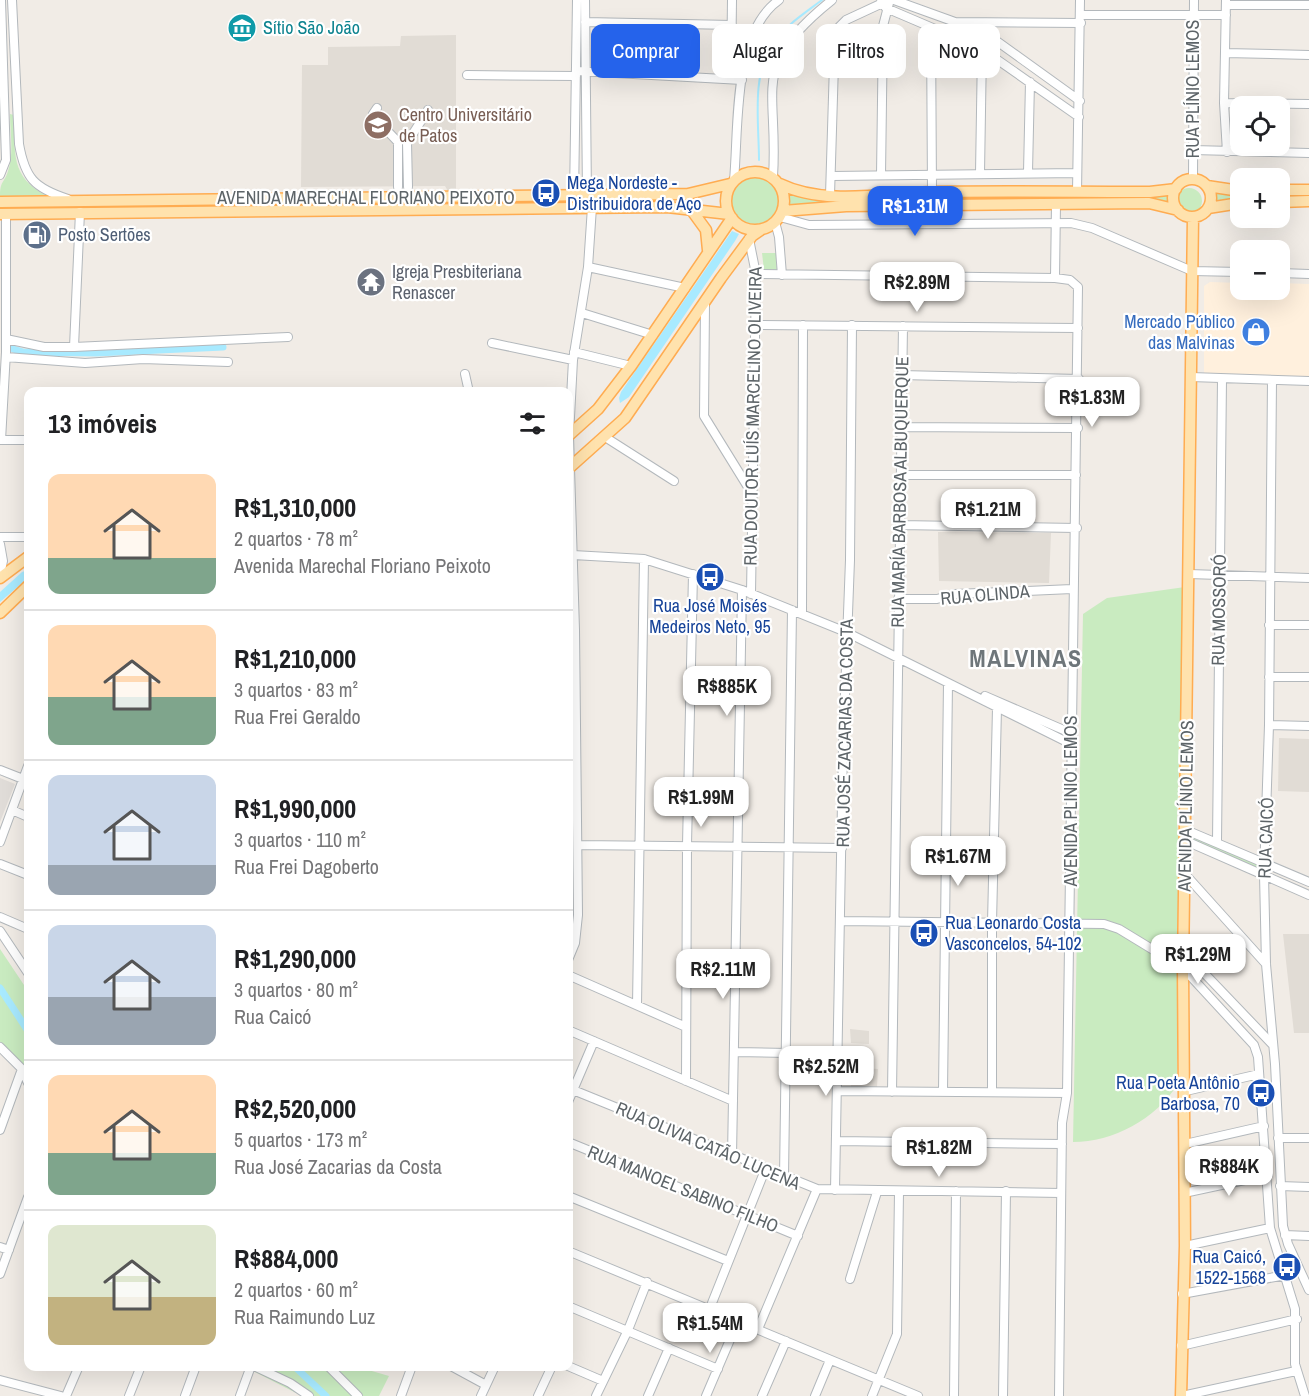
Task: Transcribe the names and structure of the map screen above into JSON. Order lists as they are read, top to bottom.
{
  "streets": {
    "main road": ["AVENIDA MARECHAL FLORIANO PEIXOTO", "AVENIDA PLÍNIO LEMOS"],
    "street": [
      "RUA PLÍNIO LEMOS",
      "RUA DOUTOR LUÍS MARCELINO OLIVEIRA",
      "RUA MARÍA BARBOSA ALBUQUERQUE",
      "RUA OLINDA",
      "RUA MOSSORÓ",
      "RUA JOSÉ ZACARIAS DA COSTA",
      "AVENIDA PLINIO LEMOS",
      "RUA CAICÓ",
      "RUA OLIVIA CATÃO LUCENA",
      "RUA MANOEL SABINO FILHO"
    ]
  },
  "crossings": [
    ["RUA PLÍNIO LEMOS", "AVENIDA PLÍNIO LEMOS"],
    ["RUA MARÍA BARBOSA ALBUQUERQUE", "RUA OLINDA"],
    ["RUA OLINDA", "AVENIDA PLINIO LEMOS"],
    ["RUA JOSÉ ZACARIAS DA COSTA", "RUA OLIVIA CATÃO LUCENA"]
  ],
  "districts": ["MALVINAS"],
  "places": {
    "museum": ["Sítio São João"],
    "school or university": ["Centro Universitário de Patos"],
    "bus stop": [
      "Mega Nordeste - Distribuidora de Aço",
      "Rua José Moisés Medeiros Neto, 95",
      "Rua Leonardo Costa Vasconcelos, 54-102",
      "Rua Poeta Antônio Barbosa, 70",
      "Rua Caicó, 1522-1568"
    ],
    "fuel station": ["Posto Sertões"],
    "temple": ["Igreja Presbiteriana Renascer"],
    "shop": ["Mercado Público das Malvinas"]
  },
  "page": {
    "chip": [
      "Comprar",
      "Alugar",
      "Filtros",
      "Novo"
    ],
    "map_buttons": ["+", "−"],
    "price": [
      "R$1.31M",
      "R$2.89M",
      "R$1.83M",
      "R$1.21M",
      "R$885K",
      "R$1.99M",
      "R$1.67M",
      "R$1.29M",
      "R$2.11M",
      "R$2.52M",
      "R$1.82M",
      "R$884K",
      "R$1.54M"
    ],
    "heading": "13 imóveis",
    "list": [
      {
        "name": "R$1,310,000",
        "note": "2 quartos · 78 m² · Avenida Marechal Floriano Peixoto"
      },
      {
        "name": "R$1,210,000",
        "note": "3 quartos · 83 m² · Rua Frei Geraldo"
      },
      {
        "name": "R$1,990,000",
        "note": "3 quartos · 110 m² · Rua Frei Dagoberto"
      },
      {
        "name": "R$1,290,000",
        "note": "3 quartos · 80 m² · Rua Caicó"
      },
      {
        "name": "R$2,520,000",
        "note": "5 quartos · 173 m² · Rua José Zacarias da Costa"
      },
      {
        "name": "R$884,000",
        "note": "2 quartos · 60 m² · Rua Raimundo Luz"
      }
    ]
  }
}
